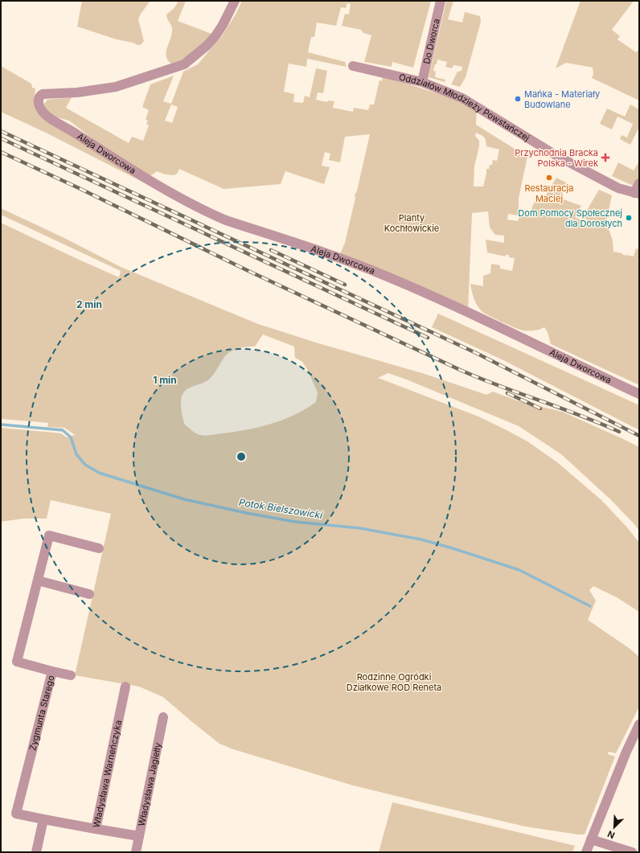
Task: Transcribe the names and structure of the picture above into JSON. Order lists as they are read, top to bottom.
{
  "streets": {
    "street": [
      "Do Dworca",
      "Oddziałów Młodzieży Powstańczej",
      "Aleja Dworcowa",
      "Zygmunta Starego",
      "Władysława Warneńczyka",
      "Władysława Jagiełły"
    ]
  },
  "crossings": [
    ["Do Dworca", "Oddziałów Młodzieży Powstańczej"],
    ["Zygmunta Starego", "Władysława Warneńczyka"]
  ],
  "water": ["Potok Bielszowicki"],
  "parks": ["Planty Kochłowickie", "Rodzinne Ogródki Działkowe ROD Reneta"],
  "places": {
    "other": ["Mańka - Materiały Budowlane", "Restauracja Maciej", "Dom Pomocy Społecznej dla Dorosłych"],
    "health": ["Przychodnia Bracka Polska - Wirek"]
  },
  "north": "bottom left",
  "rings": ["2 min", "1 min"]
}
